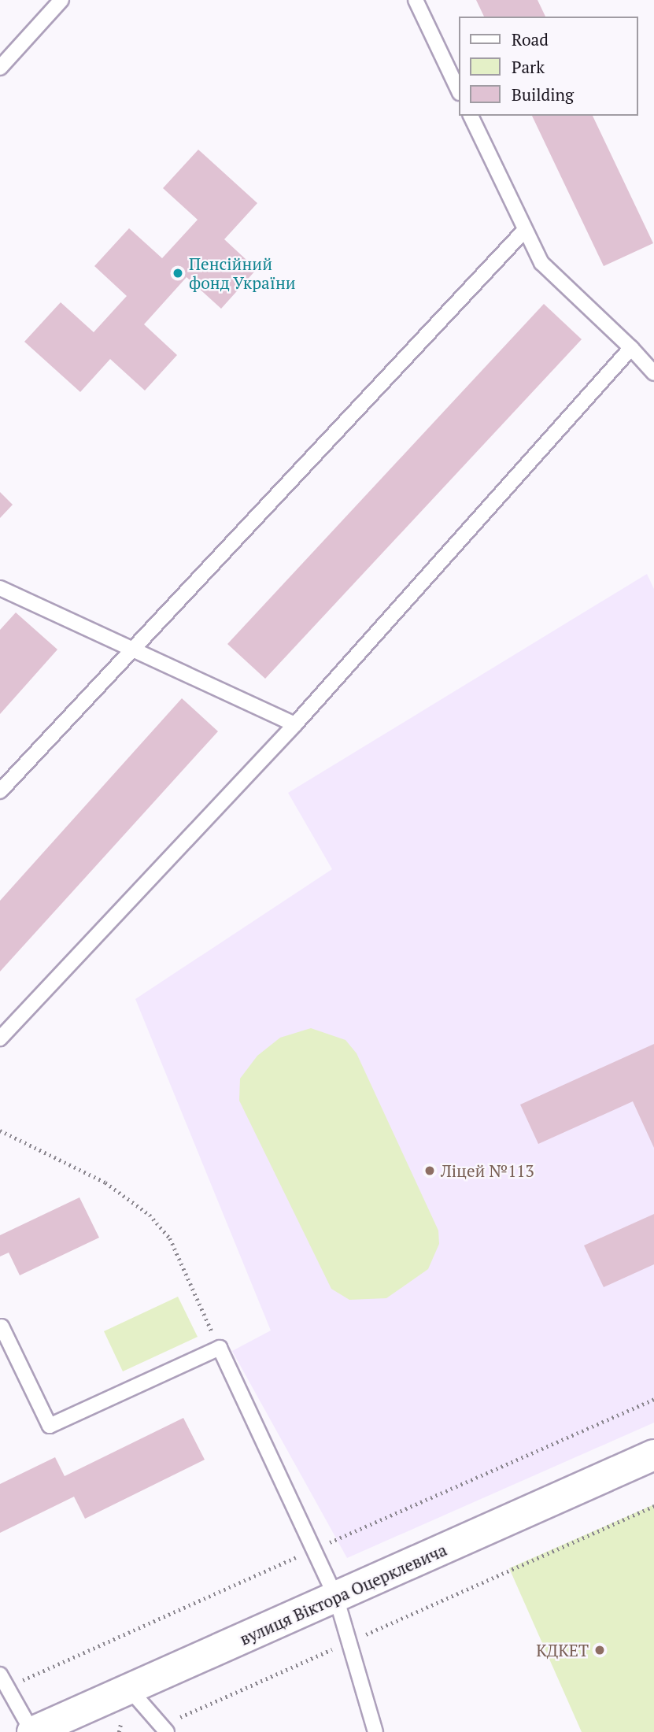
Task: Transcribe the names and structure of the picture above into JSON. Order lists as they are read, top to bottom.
{
  "streets": {
    "street": ["вулиця Віктора Оцерклевича"]
  },
  "places": ["Пенсійний фонд України", "Ліцей №113", "КДКЕТ"],
  "legend": ["Road", "Park", "Building"]
}
